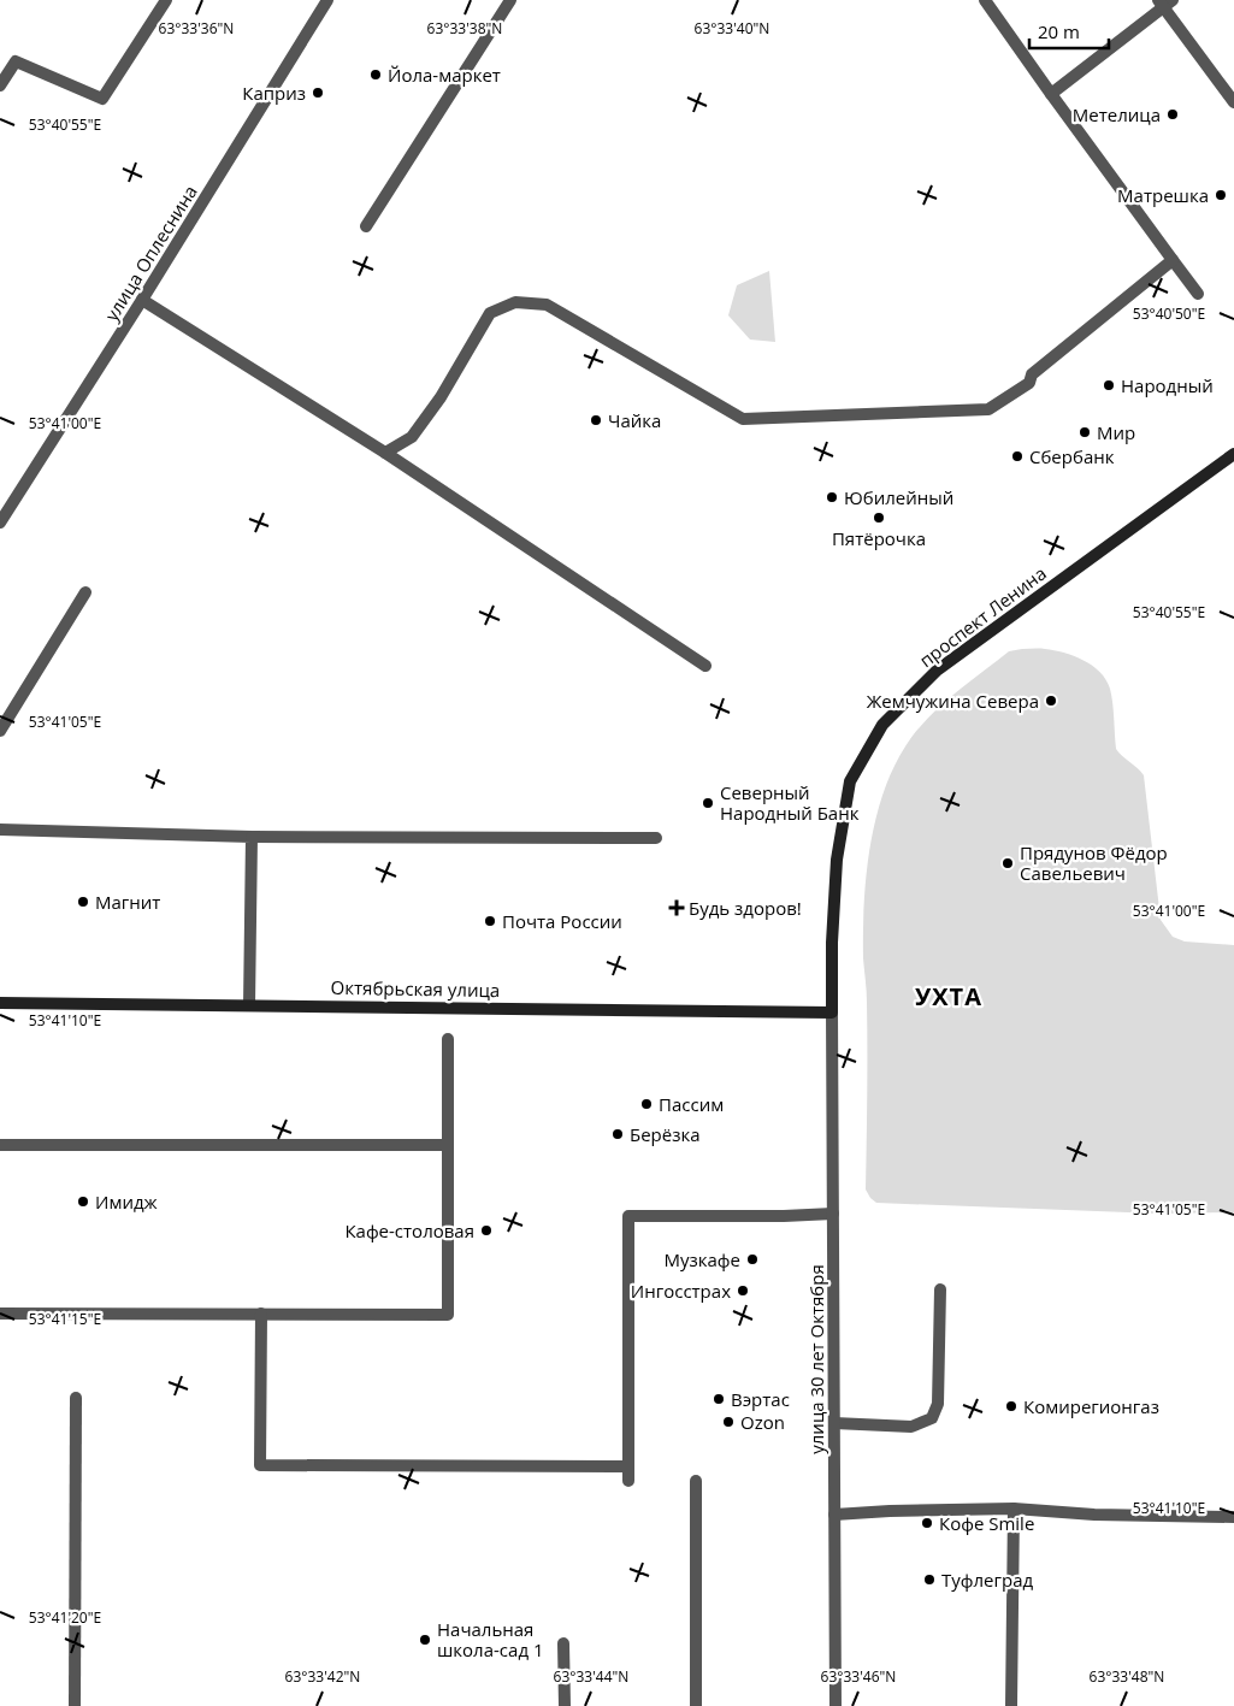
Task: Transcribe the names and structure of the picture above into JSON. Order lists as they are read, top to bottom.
{
  "streets": {
    "main road": ["проспект Ленина", "Октябрьская улица"],
    "street": ["улица Оплеснина", "улица 30 лет Октября"]
  },
  "crossings": [
    ["проспект Ленина", "Октябрьская улица"],
    ["проспект Ленина", "улица 30 лет Октября"],
    ["Октябрьская улица", "улица 30 лет Октября"]
  ],
  "districts": ["УХТА"],
  "places": {
    "other": [
      "Йола-маркет",
      "Каприз",
      "Метелица",
      "Матрешка",
      "Народный",
      "Чайка",
      "Мир",
      "Сбербанк",
      "Юбилейный",
      "Пятёрочка",
      "Жемчужина Севера",
      "Северный Народный Банк",
      "Прядунов Фёдор Савельевич",
      "Магнит",
      "Почта России",
      "Пассим",
      "Берёзка",
      "Имидж",
      "Кафе-столовая",
      "Музкафе",
      "Ингосстрах",
      "Вэртас",
      "Комирегионгаз",
      "Ozon",
      "Кофе Smile",
      "Туфлеград",
      "Начальная школа-сад 1"
    ],
    "health": ["Будь здоров!"]
  },
  "scale_bar": "20 m",
  "coordinates": [
    "63°33'40\"N",
    "63°33'36\"N",
    "63°33'38\"N",
    "53°40'55\"E",
    "53°40'50\"E",
    "53°41'00\"E",
    "53°41'05\"E",
    "53°41'10\"E",
    "53°41'15\"E",
    "53°41'20\"E",
    "63°33'42\"N",
    "63°33'44\"N",
    "63°33'46\"N",
    "63°33'48\"N"
  ]
}
